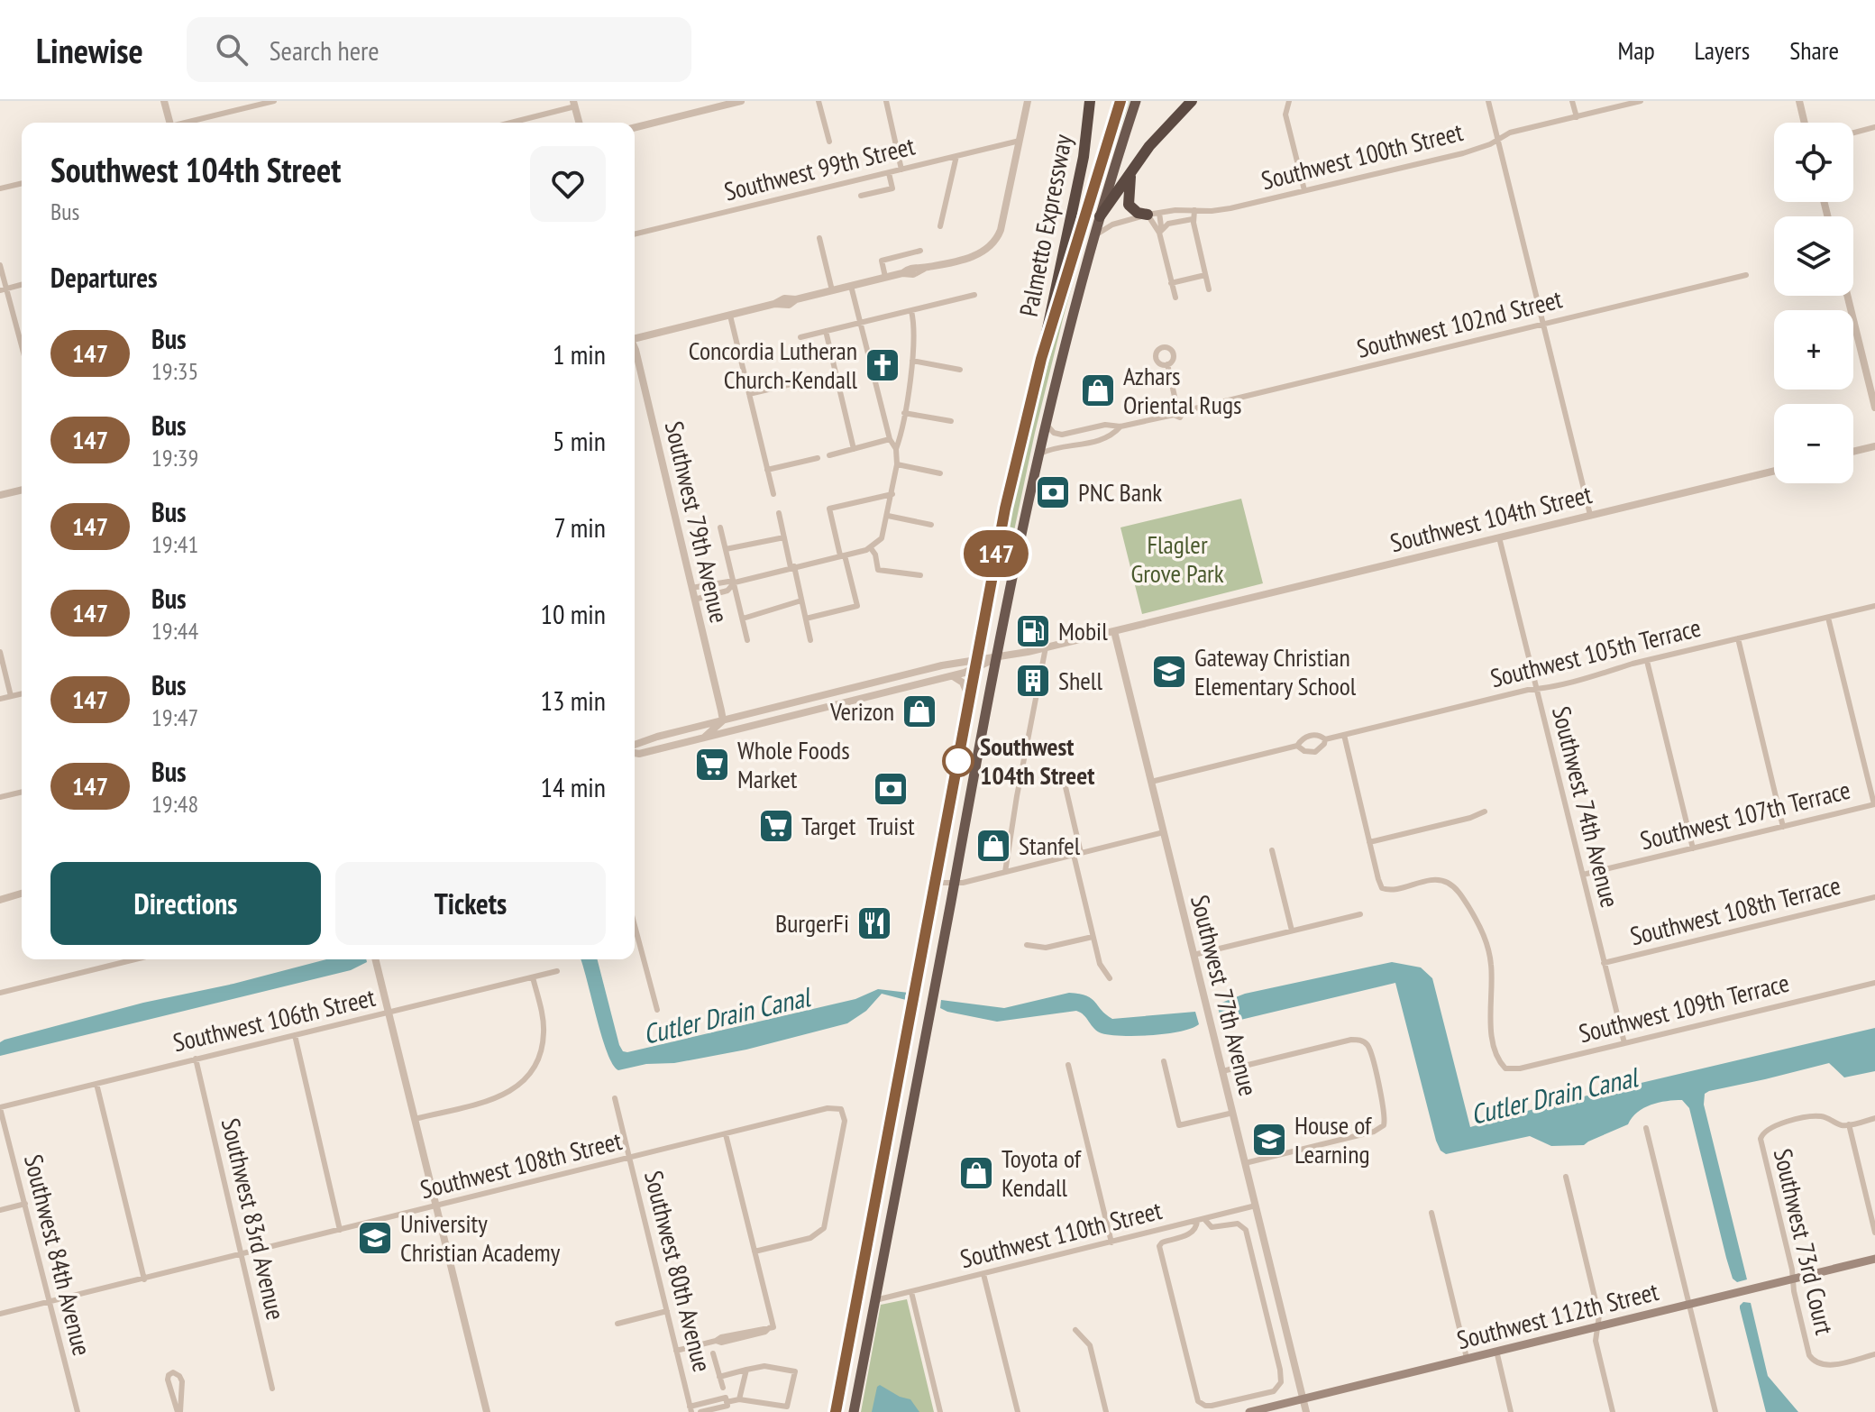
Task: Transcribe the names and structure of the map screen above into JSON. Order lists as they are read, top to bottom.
{
  "streets": {
    "highway": ["Palmetto Expressway"],
    "main road": ["Southwest 112th Street"],
    "street": [
      "Southwest 100th Street",
      "Southwest 99th Street",
      "Southwest 102nd Street",
      "Southwest 104th Street",
      "Southwest 79th Avenue",
      "Southwest 105th Terrace",
      "Southwest 74th Avenue",
      "Southwest 107th Terrace",
      "Southwest 108th Terrace",
      "Southwest 77th Avenue",
      "Southwest 109th Terrace",
      "Southwest 106th Street",
      "Southwest 108th Street",
      "Southwest 83rd Avenue",
      "Southwest 110th Street",
      "Southwest 73rd Court",
      "Southwest 84th Avenue",
      "Southwest 80th Avenue"
    ]
  },
  "crossings": [
    ["Southwest 104th Street", "Southwest 79th Avenue"],
    ["Southwest 104th Street", "Southwest 74th Avenue"],
    ["Southwest 104th Street", "Southwest 77th Avenue"],
    ["Southwest 105th Terrace", "Southwest 74th Avenue"],
    ["Southwest 105th Terrace", "Southwest 77th Avenue"],
    ["Southwest 74th Avenue", "Southwest 107th Terrace"],
    ["Southwest 74th Avenue", "Southwest 108th Terrace"],
    ["Southwest 74th Avenue", "Southwest 109th Terrace"],
    ["Southwest 77th Avenue", "Southwest 110th Street"],
    ["Southwest 77th Avenue", "Southwest 112th Street"],
    ["Southwest 106th Street", "Southwest 83rd Avenue"],
    ["Southwest 106th Street", "Southwest 84th Avenue"],
    ["Southwest 108th Street", "Southwest 83rd Avenue"],
    ["Southwest 108th Street", "Southwest 84th Avenue"],
    ["Southwest 108th Street", "Southwest 80th Avenue"],
    ["Southwest 73rd Court", "Southwest 112th Street"]
  ],
  "water": ["Cutler Drain Canal"],
  "parks": ["Flagler Grove Park"],
  "places": {
    "church": ["Concordia Lutheran Church-Kendall"],
    "shop": [
      "Azhars Oriental Rugs",
      "Verizon",
      "Stanfel",
      "Toyota of Kendall"
    ],
    "bank": ["PNC Bank", "Truist"],
    "fuel station": ["Mobil"],
    "school or university": ["Gateway Christian Elementary School", "House of Learning", "University Christian Academy"],
    "building": ["Shell"],
    "other": ["Southwest 104th Street"],
    "supermarket": ["Whole Foods Market", "Target"],
    "restaurant": ["BurgerFi"]
  },
  "lines": ["bus line 147"],
  "page": {
    "header": "Linewise",
    "search": "Search here",
    "nav": ["Map", "Layers", "Share"],
    "on_map": "147",
    "map_buttons": ["+", "−"],
    "heading": [
      ["Southwest 104th Street", "Bus"],
      "Departures"
    ],
    "list": [
      {
        "mark": "147",
        "name": "Bus",
        "note": "19:35",
        "value": "1 min"
      },
      {
        "mark": "147",
        "name": "Bus",
        "note": "19:39",
        "value": "5 min"
      },
      {
        "mark": "147",
        "name": "Bus",
        "note": "19:41",
        "value": "7 min"
      },
      {
        "mark": "147",
        "name": "Bus",
        "note": "19:44",
        "value": "10 min"
      },
      {
        "mark": "147",
        "name": "Bus",
        "note": "19:47",
        "value": "13 min"
      },
      {
        "mark": "147",
        "name": "Bus",
        "note": "19:48",
        "value": "14 min"
      }
    ],
    "buttons": ["Directions", "Tickets"]
  }
}
